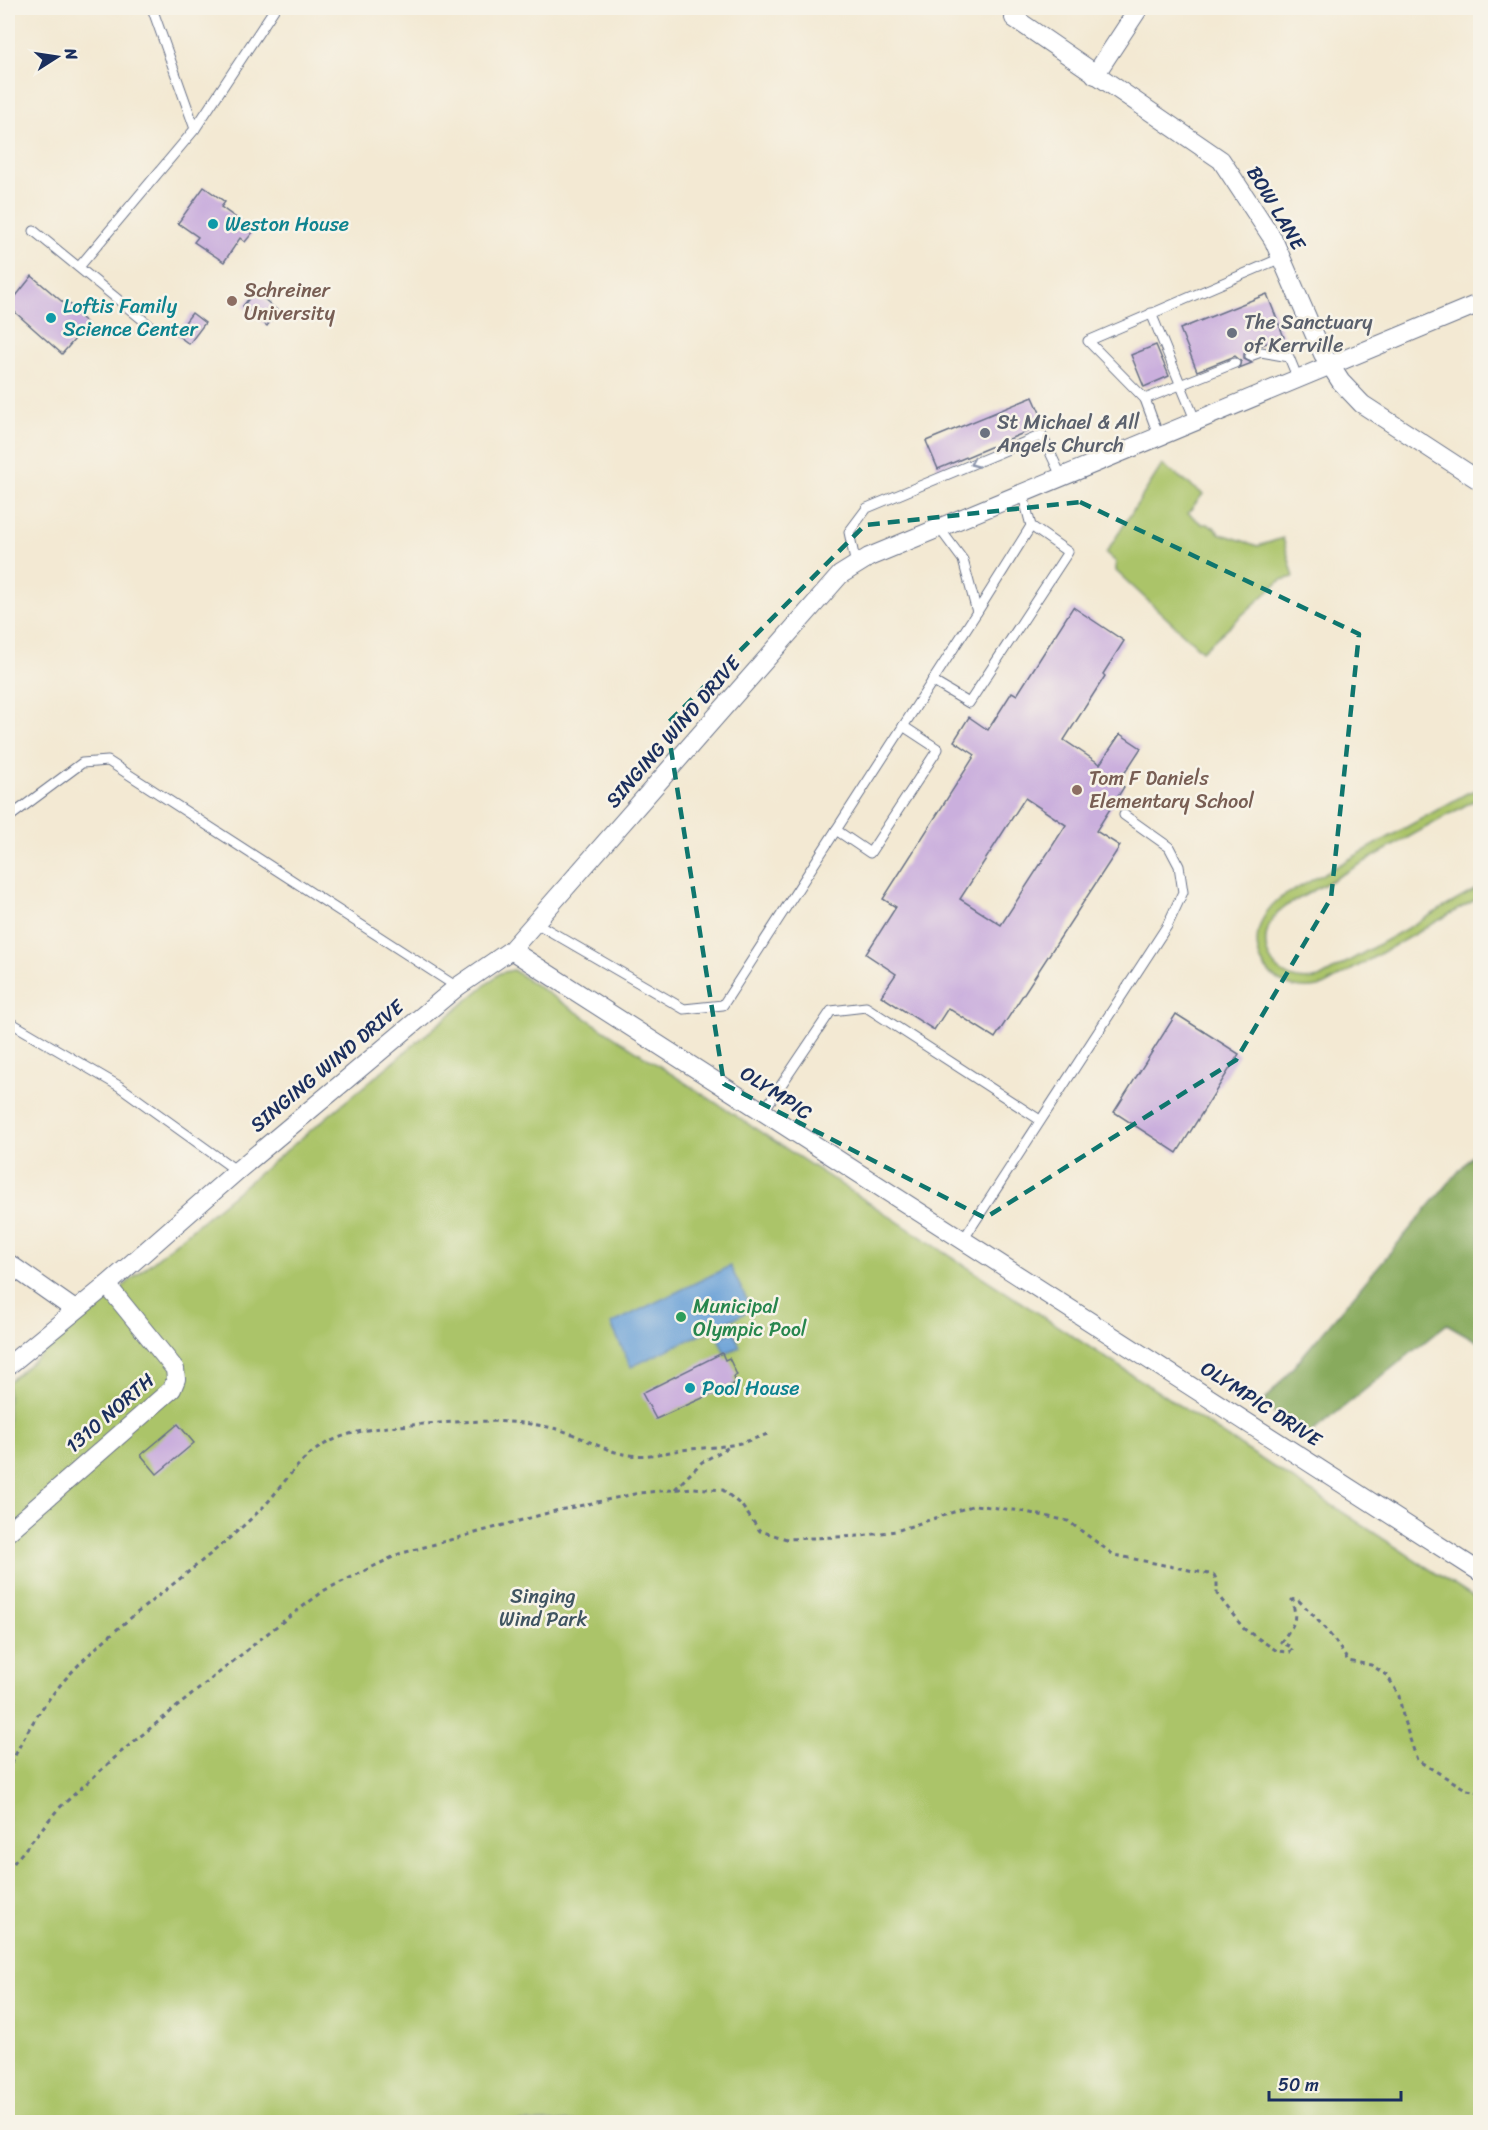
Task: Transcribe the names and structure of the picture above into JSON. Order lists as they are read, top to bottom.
{
  "streets": {
    "street": [
      "BOW LANE",
      "SINGING WIND DRIVE",
      "OLYMPIC",
      "OLYMPIC DRIVE",
      "1310 NORTH"
    ]
  },
  "crossings": [
    ["BOW LANE", "SINGING WIND DRIVE"],
    ["SINGING WIND DRIVE", "OLYMPIC"],
    ["SINGING WIND DRIVE", "1310 NORTH"],
    ["OLYMPIC", "OLYMPIC DRIVE"]
  ],
  "parks": ["Singing Wind Park"],
  "places": [
    "Weston House",
    "Schreiner University",
    "Loftis Family Science Center",
    "The Sanctuary of Kerrville",
    "St Michael & All Angels Church",
    "Tom F Daniels Elementary School",
    "Municipal Olympic Pool",
    "Pool House"
  ],
  "scale_bar": "50 m",
  "north": "right"
}
